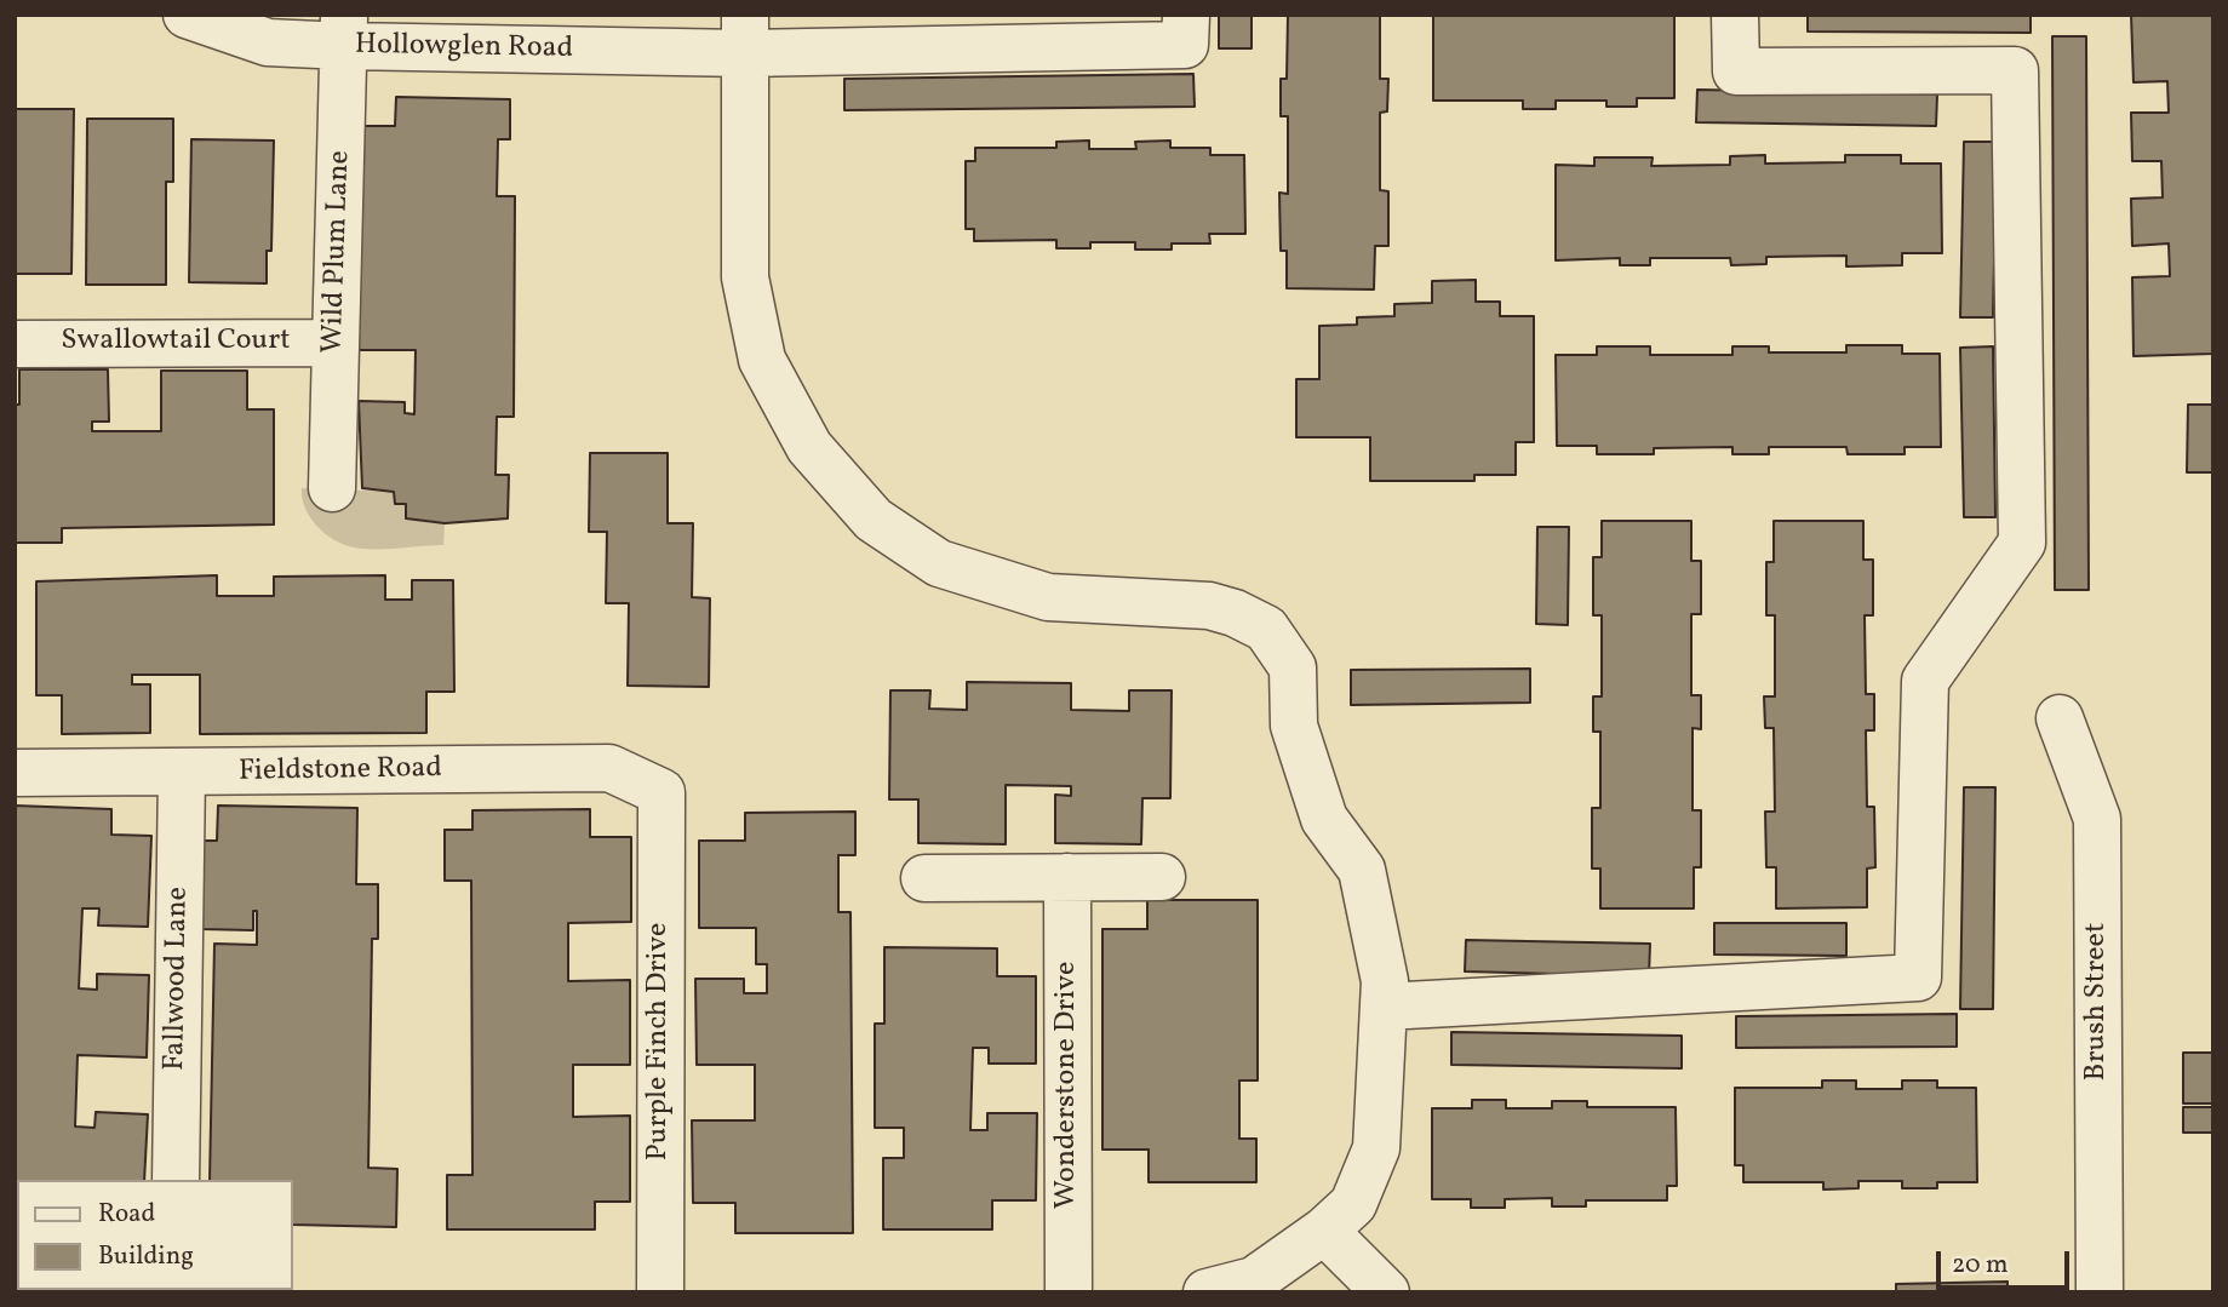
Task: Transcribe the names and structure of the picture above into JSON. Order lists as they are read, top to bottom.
{
  "streets": {
    "street": [
      "Hollowglen Road",
      "Wild Plum Lane",
      "Swallowtail Court",
      "Fieldstone Road",
      "Fallwood Lane",
      "Brush Street",
      "Purple Finch Drive",
      "Wonderstone Drive"
    ]
  },
  "crossings": [
    ["Hollowglen Road", "Wild Plum Lane"],
    ["Wild Plum Lane", "Swallowtail Court"],
    ["Fieldstone Road", "Fallwood Lane"],
    ["Fieldstone Road", "Purple Finch Drive"]
  ],
  "legend": ["Road", "Building"],
  "scale_bar": "20 m"
}
